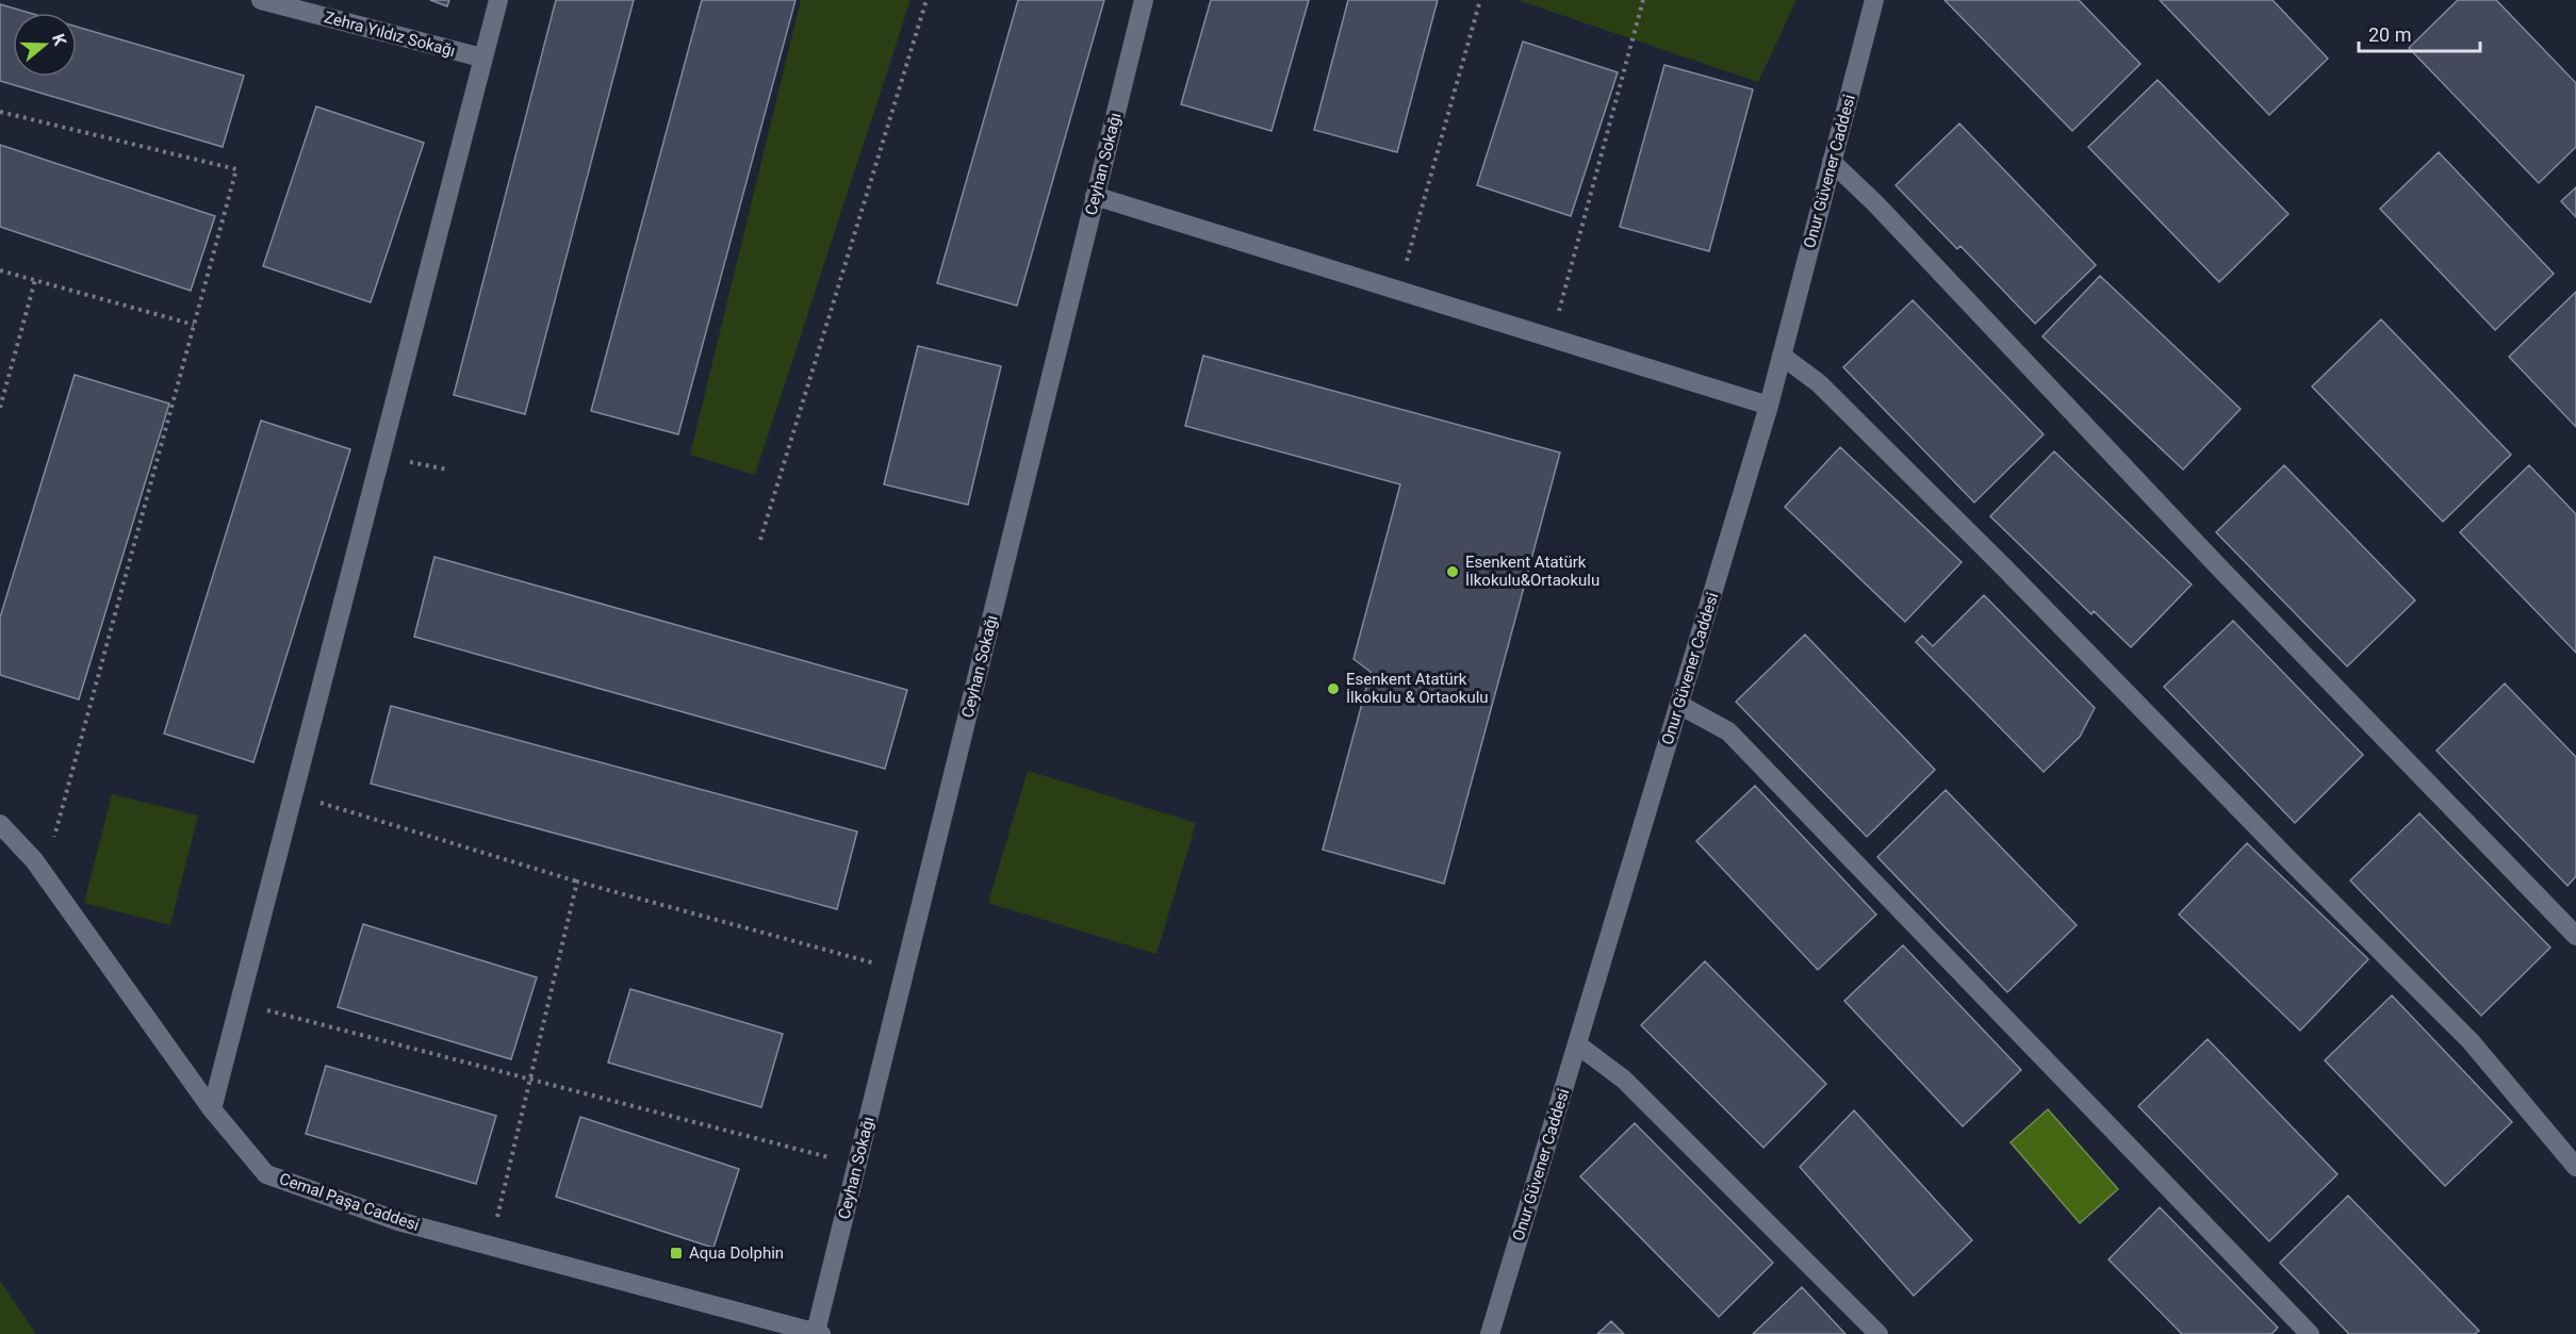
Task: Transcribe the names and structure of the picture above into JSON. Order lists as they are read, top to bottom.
{
  "streets": {
    "street": [
      "Zehra Yıldız Sokağı",
      "Ceyhan Sokağı",
      "Onur Güvener Caddesi",
      "Cemal Paşa Caddesi"
    ]
  },
  "crossings": [
    ["Ceyhan Sokağı", "Cemal Paşa Caddesi"]
  ],
  "places": {
    "other": ["Esenkent Atatürk İlkokulu&Ortaokulu", "Esenkent Atatürk İlkokulu & Ortaokulu"],
    "transit": ["Aqua Dolphin"]
  },
  "scale_bar": "20 m",
  "north": "right"
}
